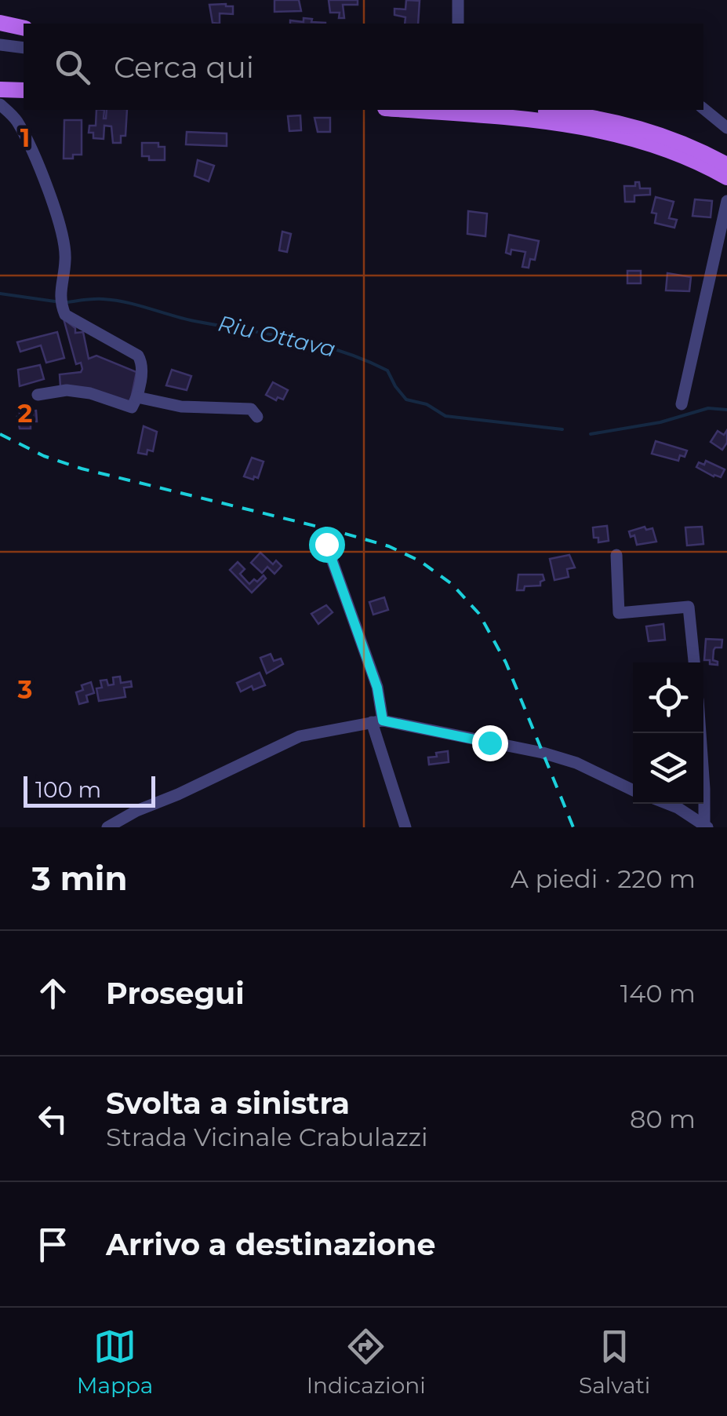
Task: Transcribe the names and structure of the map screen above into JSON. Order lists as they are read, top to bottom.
{
  "water": ["Riu Ottava"],
  "scale_bar": "100 m",
  "page": {
    "search": "Cerca qui",
    "scale": "100 m",
    "heading": ["3 min", "A piedi · 220 m"],
    "list": [
      ["Prosegui", "140 m"],
      ["Svolta a sinistra", "Strada Vicinale Crabulazzi", "80 m"],
      "Arrivo a destinazione"
    ],
    "nav": ["Mappa", "Indicazioni", "Salvati"]
  },
  "grid": {
    "rows": ["1", "2", "3"]
  }
}
